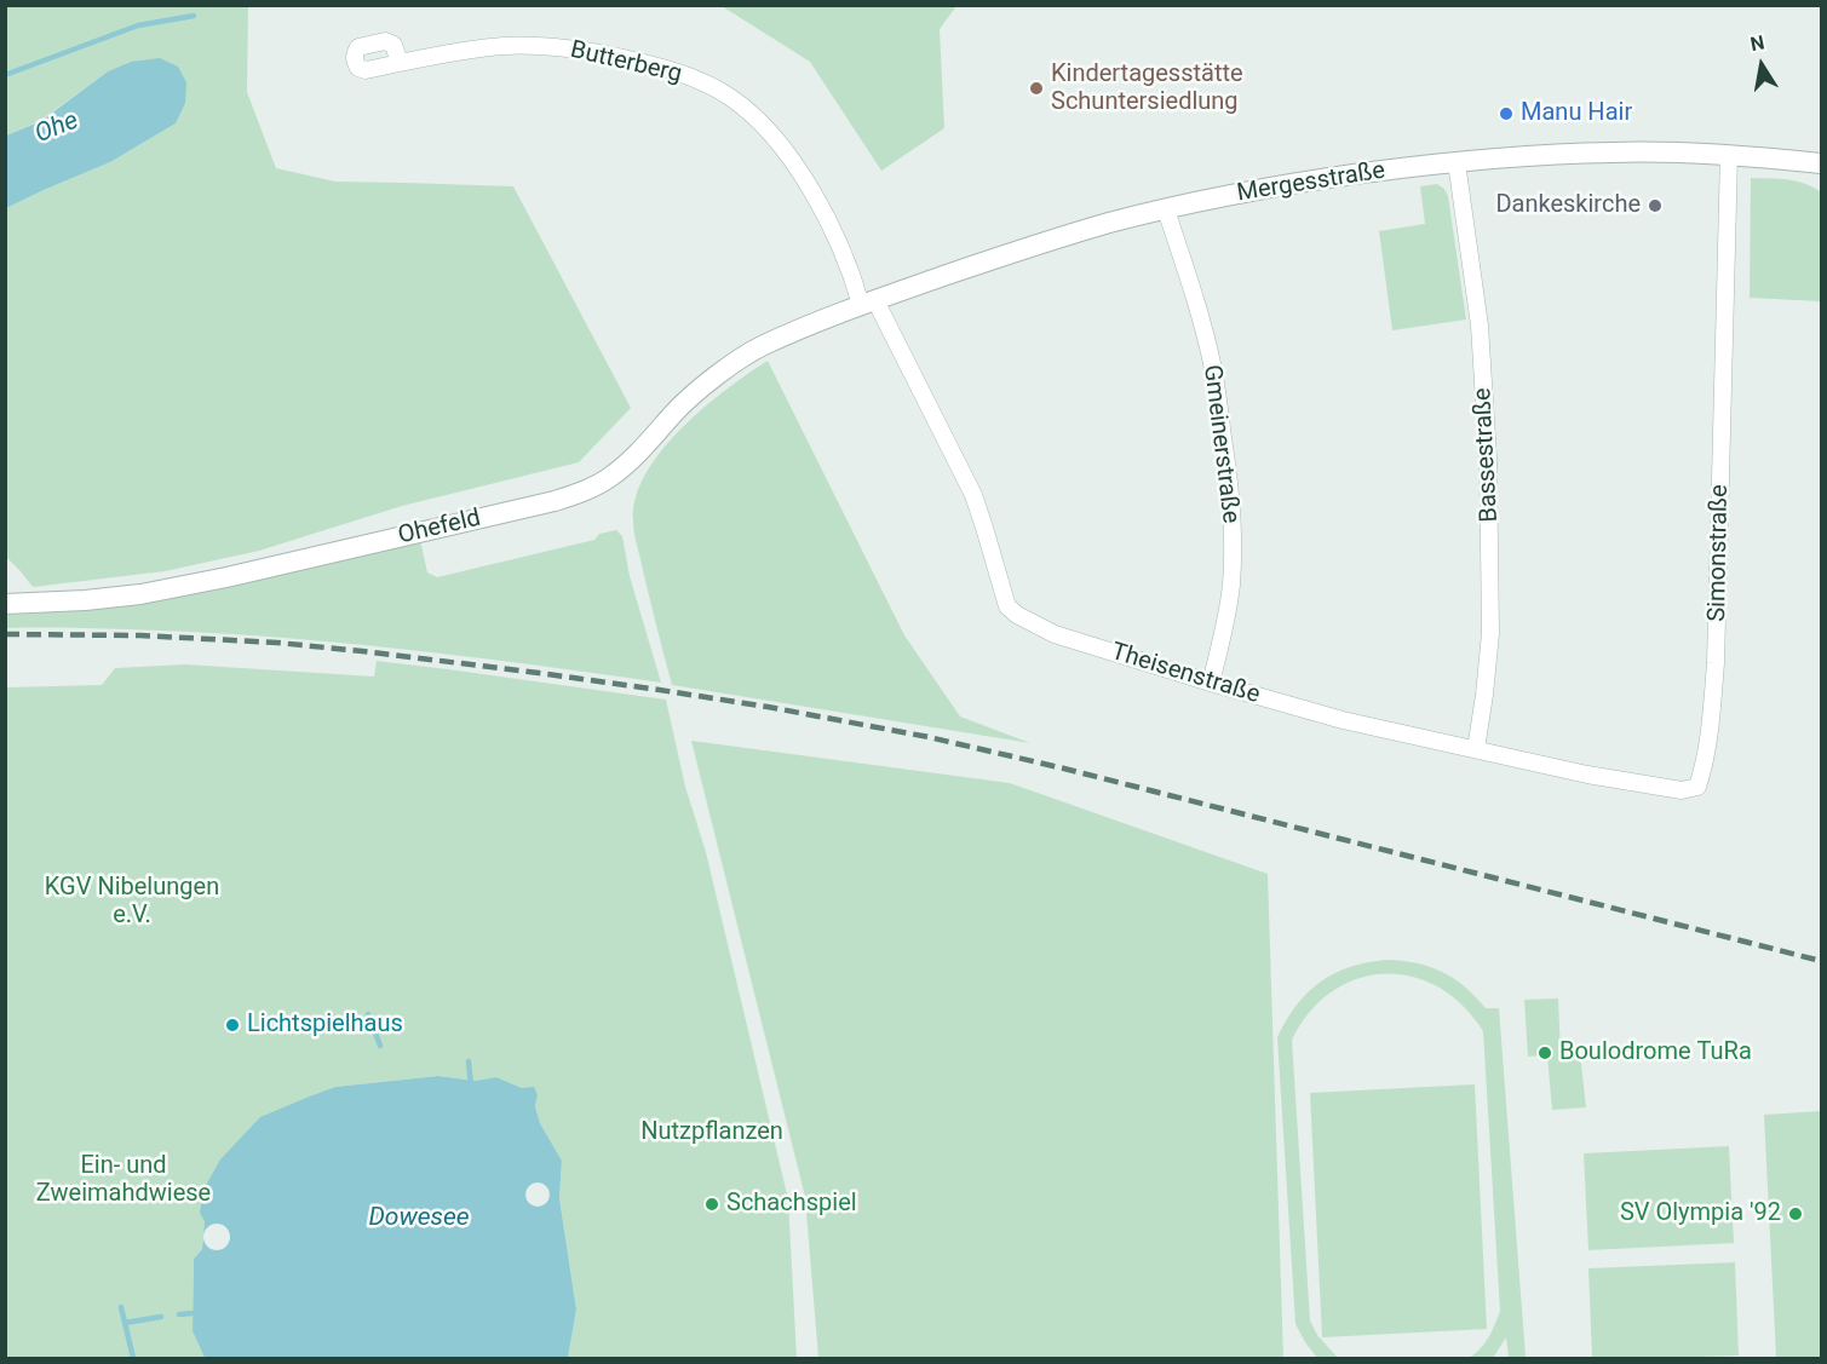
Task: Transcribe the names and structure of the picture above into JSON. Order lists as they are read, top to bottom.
{
  "streets": {
    "street": [
      "Butterberg",
      "Mergesstraße",
      "Gmeinerstraße",
      "Bassestraße",
      "Ohefeld",
      "Simonstraße",
      "Theisenstraße"
    ]
  },
  "crossings": [
    ["Butterberg", "Mergesstraße"],
    ["Butterberg", "Theisenstraße"],
    ["Mergesstraße", "Gmeinerstraße"],
    ["Mergesstraße", "Bassestraße"],
    ["Mergesstraße", "Ohefeld"],
    ["Mergesstraße", "Simonstraße"],
    ["Mergesstraße", "Theisenstraße"],
    ["Gmeinerstraße", "Theisenstraße"],
    ["Bassestraße", "Theisenstraße"],
    ["Simonstraße", "Theisenstraße"]
  ],
  "water": ["Ohe", "Dowesee"],
  "parks": ["KGV Nibelungen e.V.", "Nutzpflanzen", "Ein- und Zweimahdwiese"],
  "places": [
    "Kindertagesstätte Schuntersiedlung",
    "Manu Hair",
    "Dankeskirche",
    "Lichtspielhaus",
    "Boulodrome TuRa",
    "Schachspiel",
    "SV Olympia '92"
  ],
  "north": "top"
}
